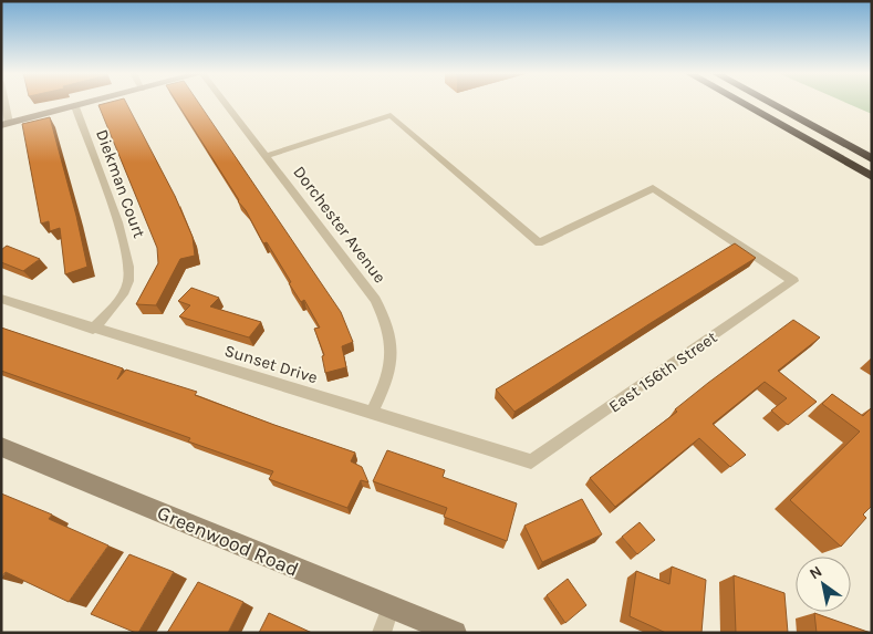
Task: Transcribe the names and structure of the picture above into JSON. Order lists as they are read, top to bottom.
{
  "streets": {
    "street": [
      "Diekman Court",
      "Dorchester Avenue",
      "Sunset Drive",
      "East 156th Street",
      "Greenwood Road"
    ]
  },
  "crossings": [
    ["Diekman Court", "Sunset Drive"],
    ["Dorchester Avenue", "Sunset Drive"],
    ["Dorchester Avenue", "East 156th Street"],
    ["Sunset Drive", "East 156th Street"]
  ],
  "north": "top left"
}
